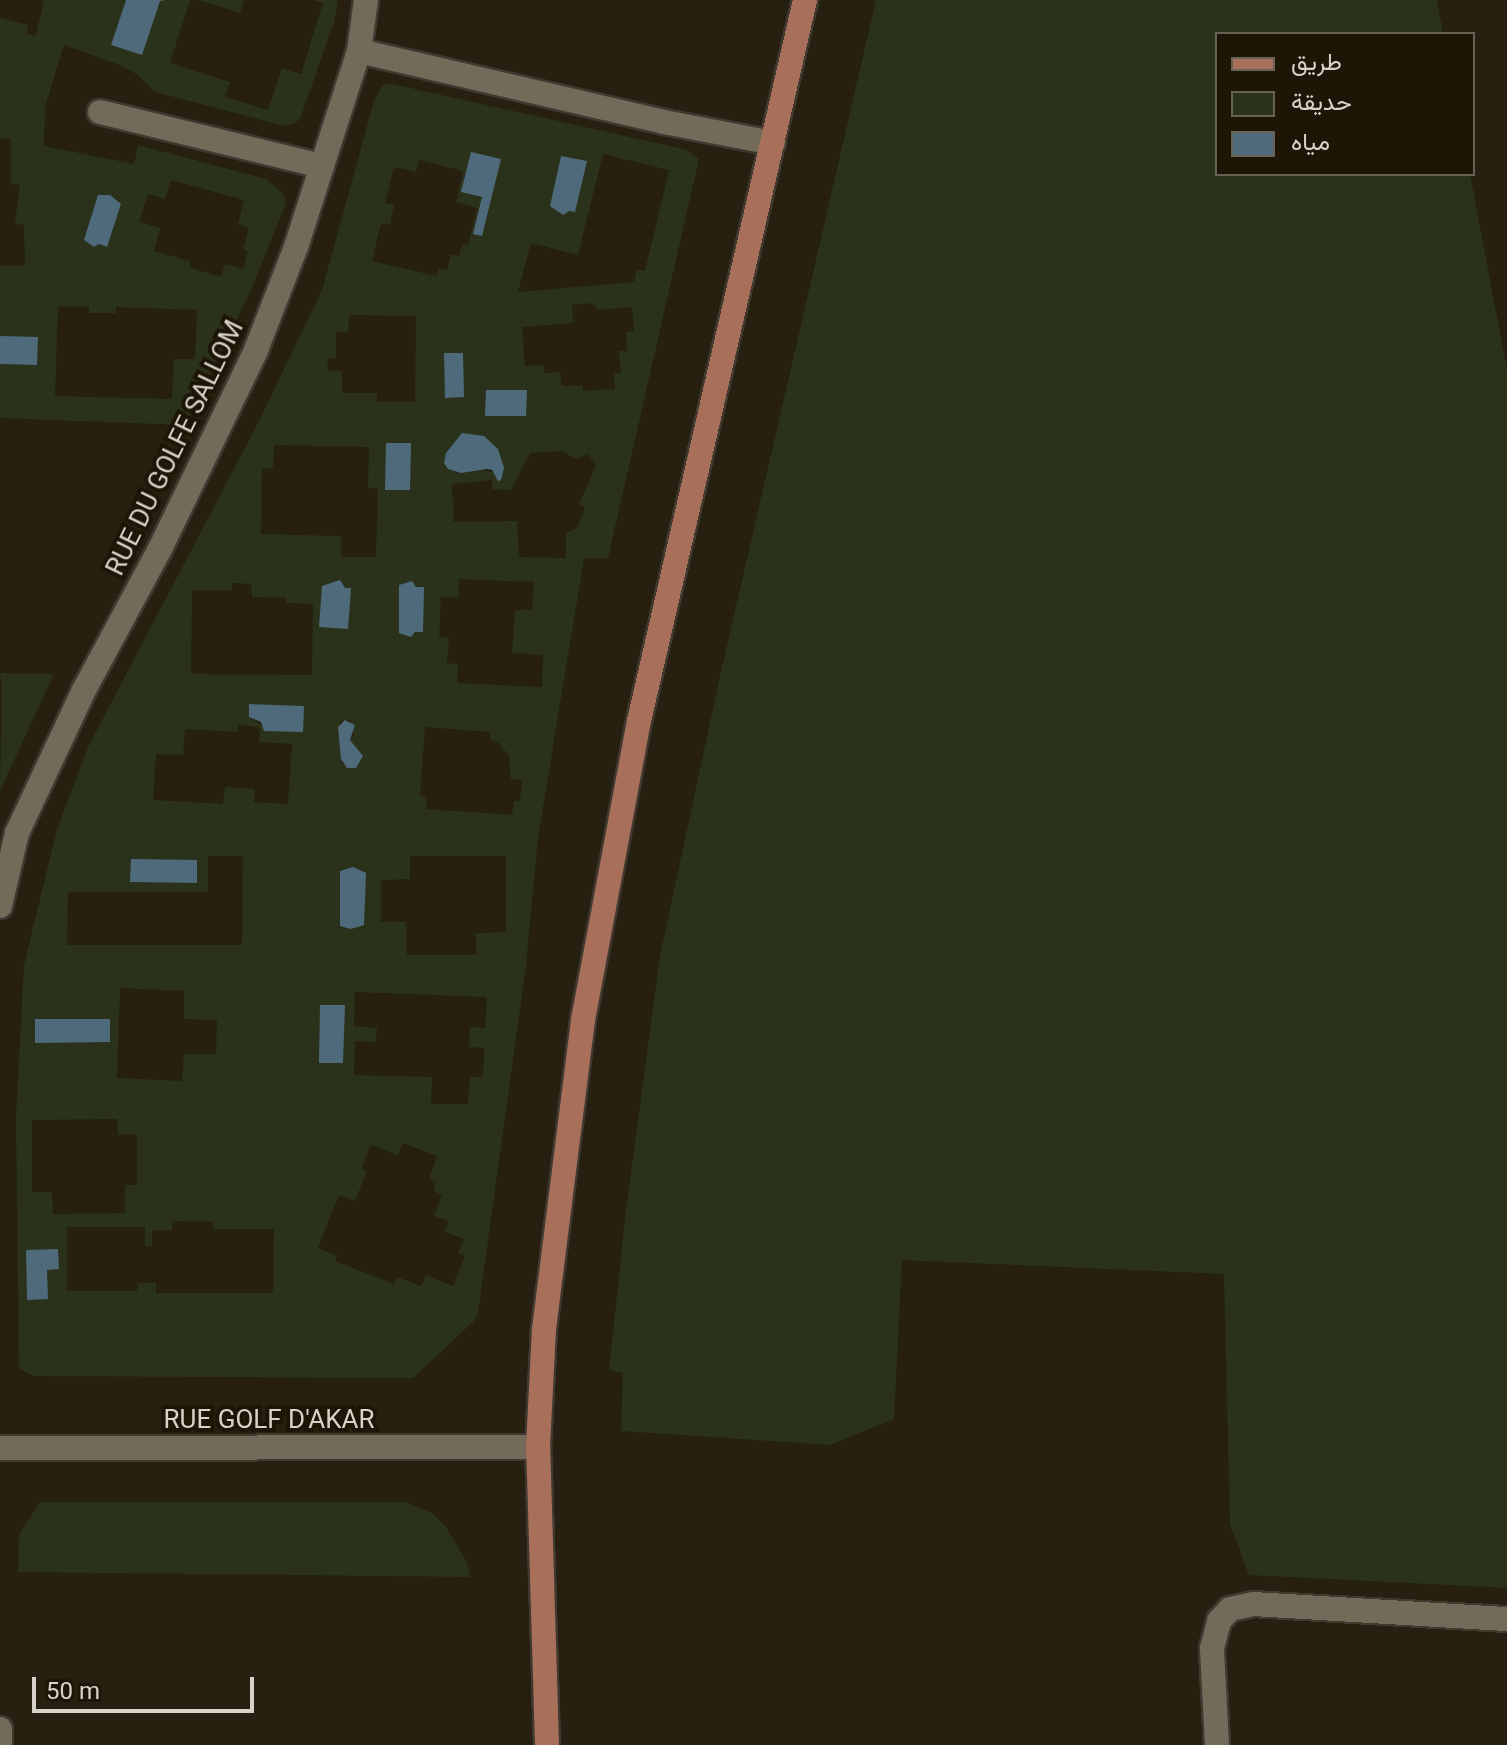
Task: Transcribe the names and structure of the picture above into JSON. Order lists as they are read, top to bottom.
{
  "streets": {
    "street": ["RUE DU GOLFE SALLOM", "RUE GOLF D'AKAR"]
  },
  "legend": ["طريق", "حديقة", "مياه"],
  "scale_bar": "50 m"
}
